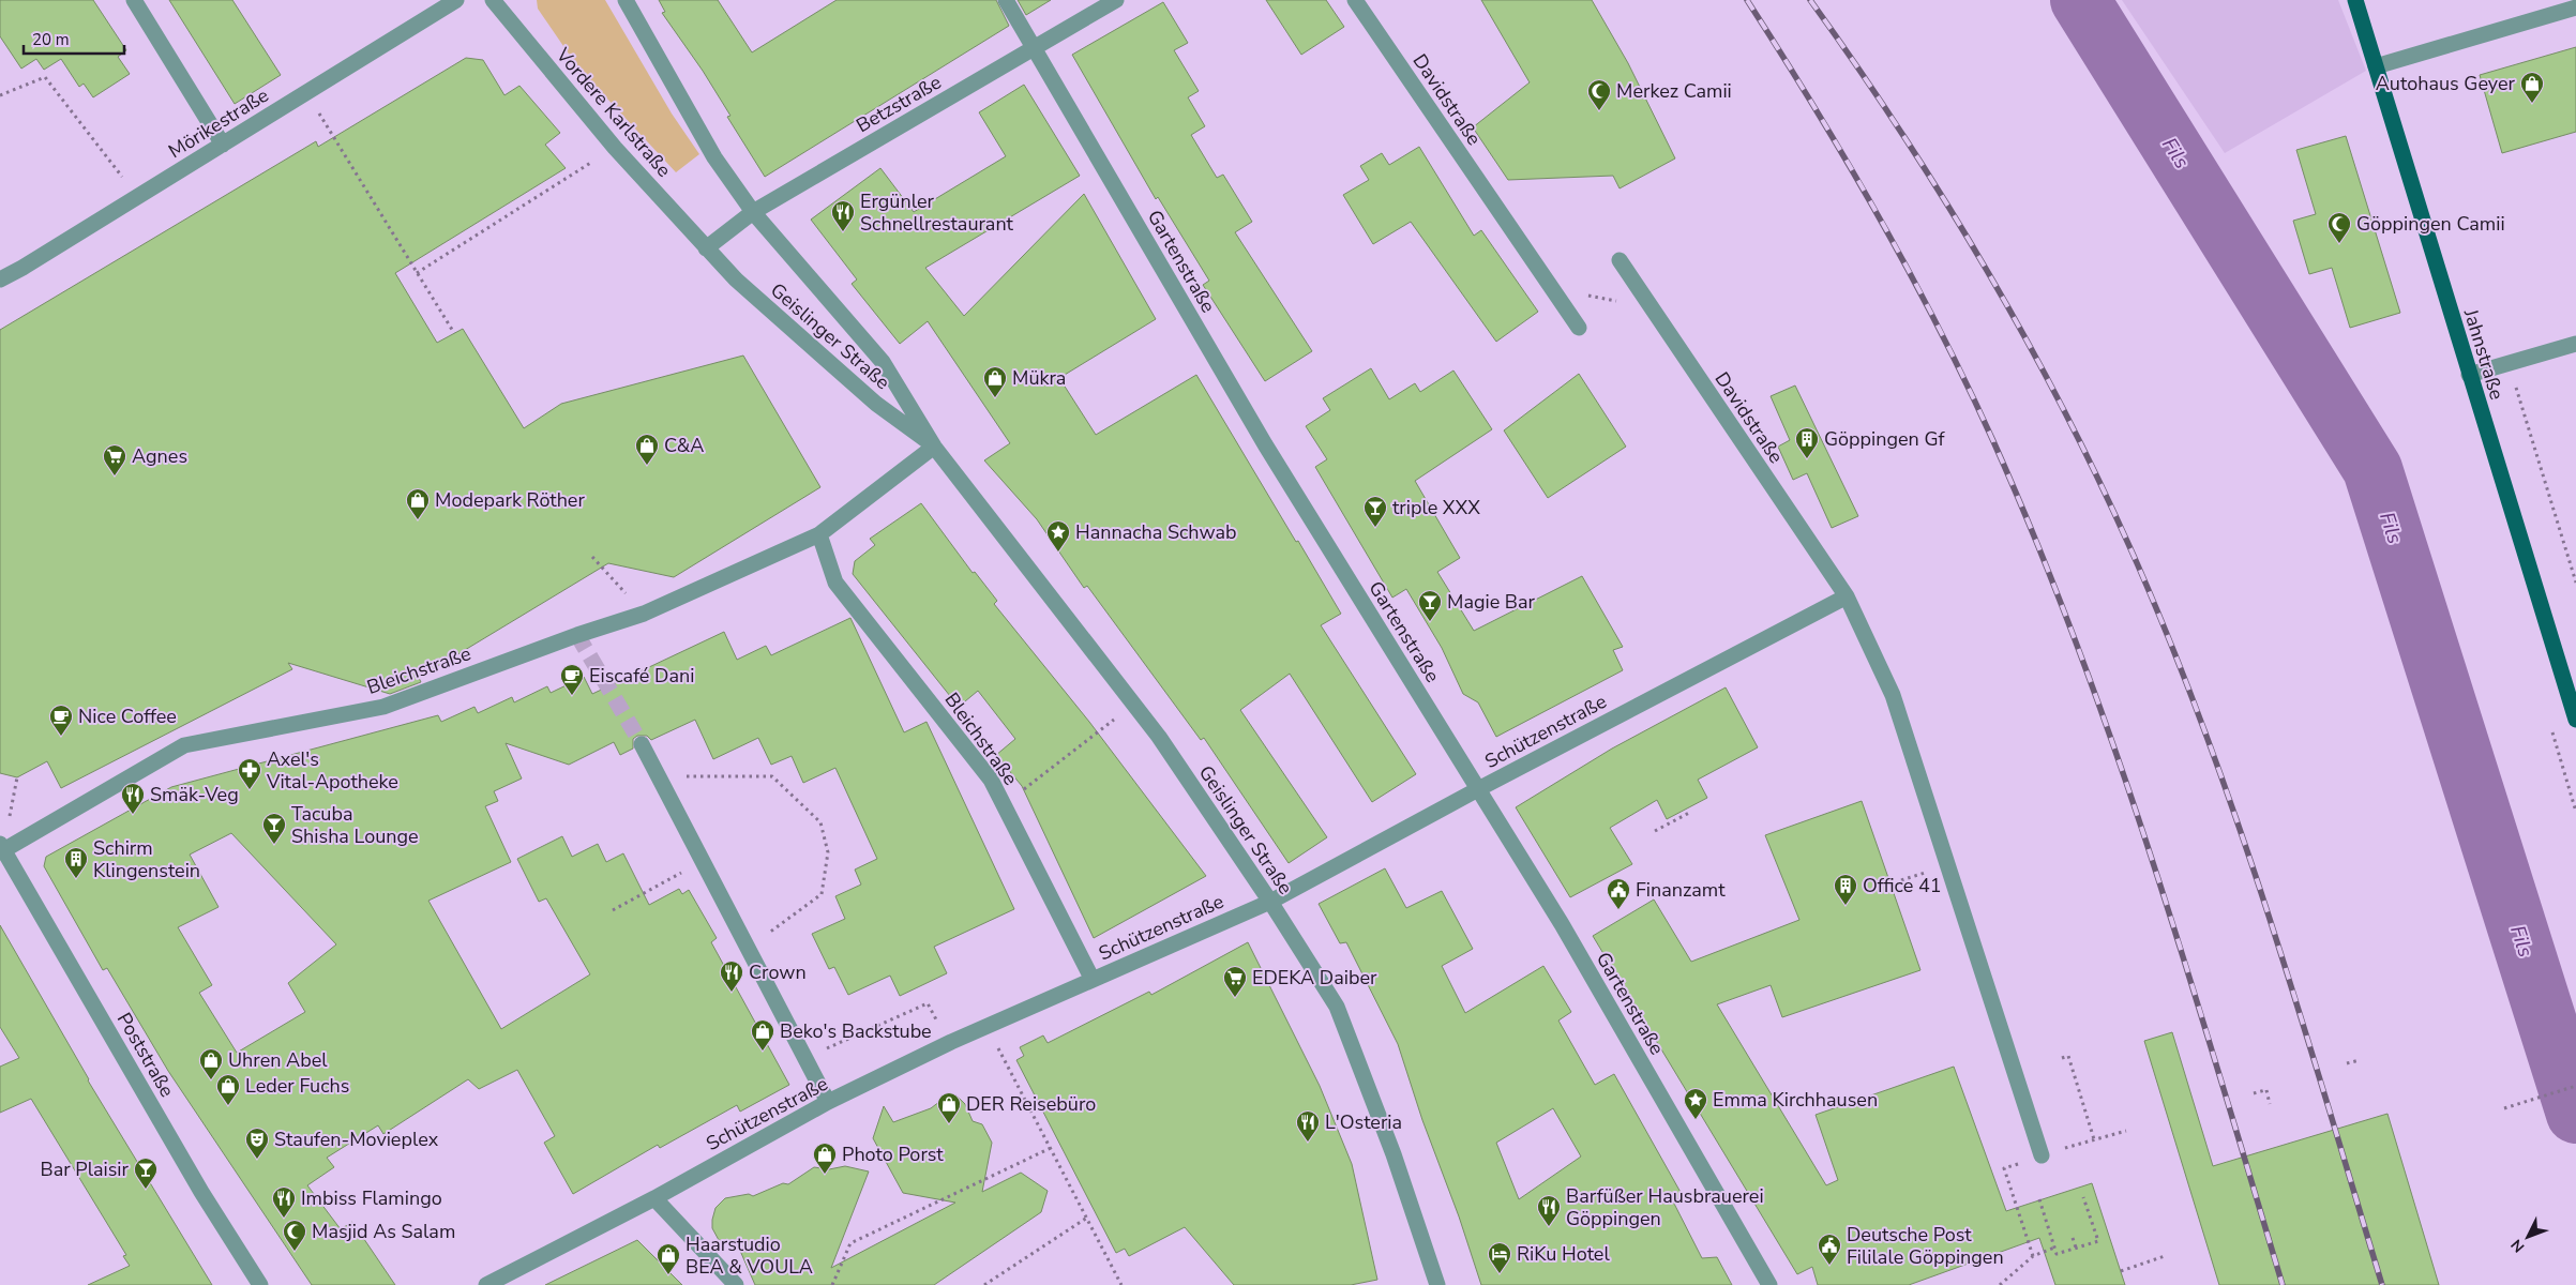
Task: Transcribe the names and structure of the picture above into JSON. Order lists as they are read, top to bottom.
{
  "streets": {
    "main road": ["Jahnstraße"],
    "street": [
      "Davidstraße",
      "Betzstraße",
      "Vordere Karlstraße",
      "Mörikestraße",
      "Gartenstraße",
      "Geislinger Straße",
      "Bleichstraße",
      "Schützenstraße",
      "Poststraße"
    ]
  },
  "crossings": [
    ["Davidstraße", "Schützenstraße"],
    ["Betzstraße", "Vordere Karlstraße"],
    ["Betzstraße", "Gartenstraße"],
    ["Betzstraße", "Geislinger Straße"],
    ["Vordere Karlstraße", "Geislinger Straße"],
    ["Gartenstraße", "Schützenstraße"],
    ["Geislinger Straße", "Bleichstraße"],
    ["Geislinger Straße", "Schützenstraße"],
    ["Bleichstraße", "Schützenstraße"],
    ["Bleichstraße", "Poststraße"]
  ],
  "water": ["Fils"],
  "places": {
    "shop": [
      "Autohaus Geyer",
      "Mükra",
      "C&A",
      "Modepark Röther",
      "Beko's Backstube",
      "Uhren Abel",
      "Leder Fuchs",
      "DER Reisebüro",
      "Photo Porst",
      "Haarstudio BEA & VOULA"
    ],
    "mosque": ["Merkez Camii", "Göppingen Camii", "Masjid As Salam"],
    "restaurant": [
      "Ergünler Schnellrestaurant",
      "Smäk-Veg",
      "Crown",
      "L'Osteria",
      "Imbiss Flamingo",
      "Barfüßer Hausbrauerei Göppingen"
    ],
    "building": ["Göppingen Gf", "Schirm Klingenstein", "Office 41"],
    "supermarket": ["Agnes", "EDEKA Daiber"],
    "bar": [
      "triple XXX",
      "Magie Bar",
      "Tacuba Shisha Lounge",
      "Bar Plaisir"
    ],
    "place": ["Hannacha Schwab", "Emma Kirchhausen"],
    "cafe": ["Eiscafé Dani", "Nice Coffee"],
    "pharmacy": ["Axel's Vital-Apotheke"],
    "public building": ["Finanzamt", "Deutsche Post Fililale Göppingen"],
    "theatre": ["Staufen-Movieplex"],
    "hotel": ["RiKu Hotel"]
  },
  "scale_bar": "20 m",
  "north": "bottom left"
}
